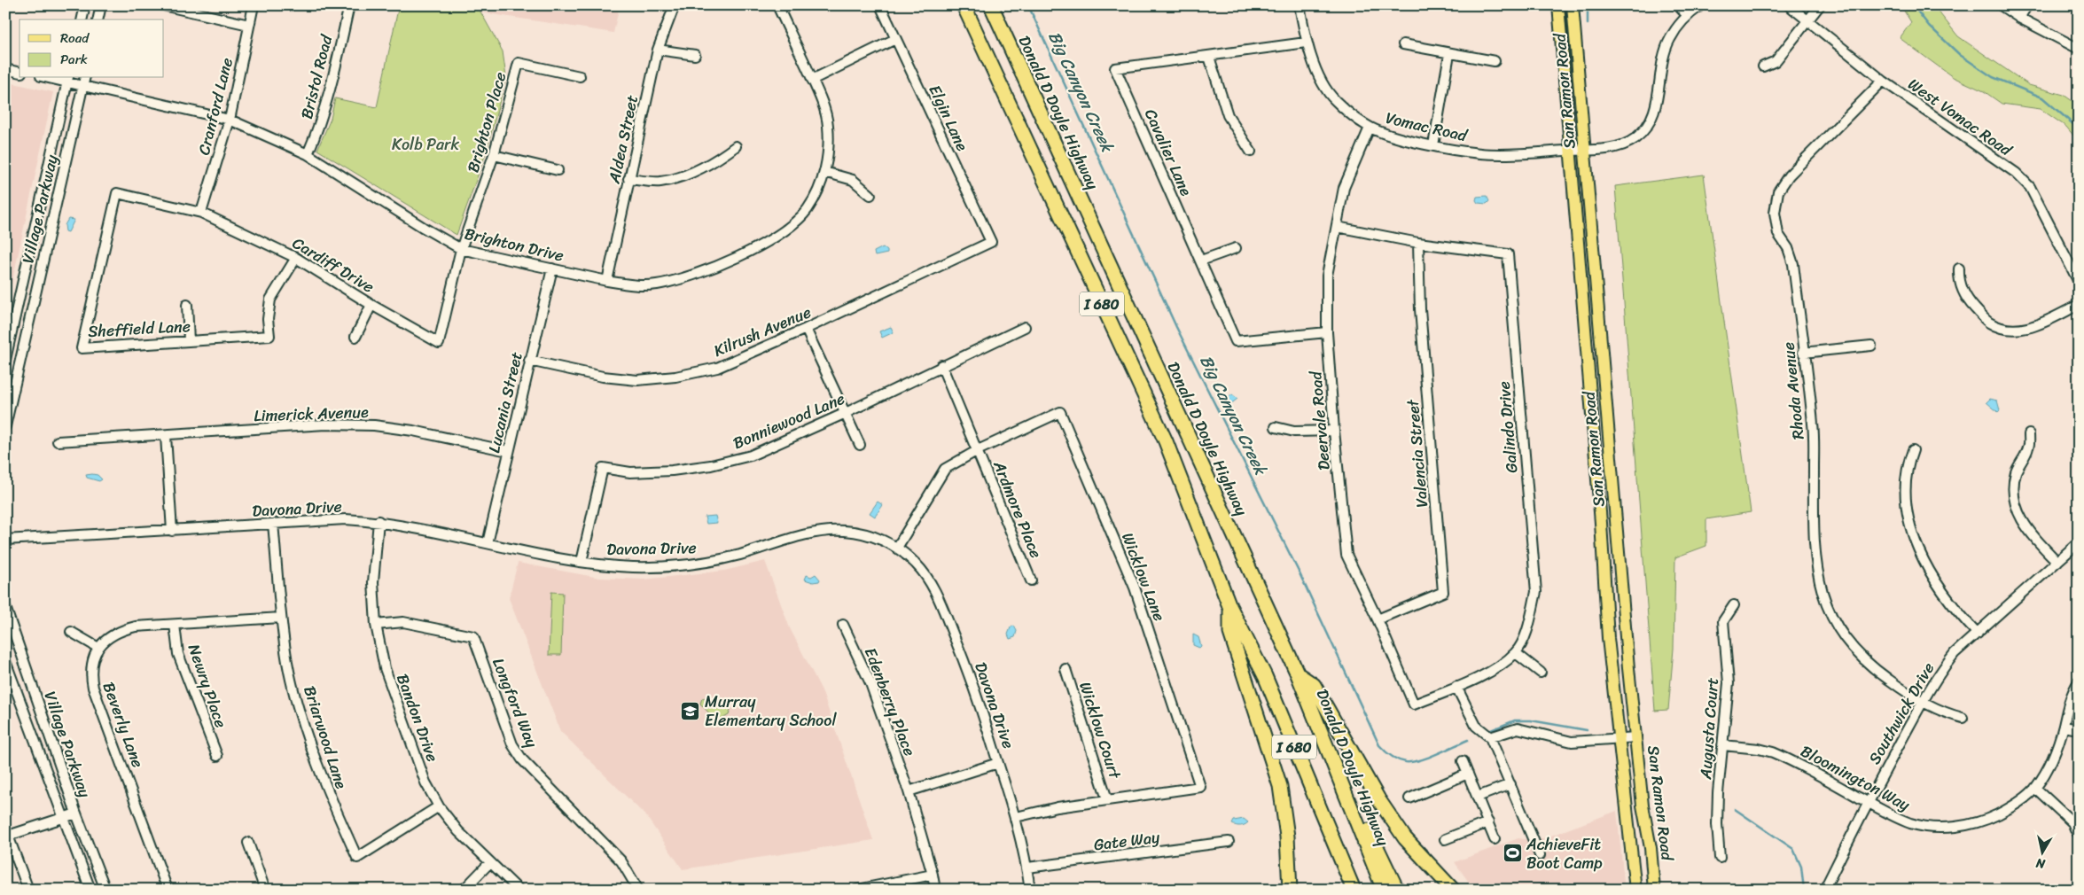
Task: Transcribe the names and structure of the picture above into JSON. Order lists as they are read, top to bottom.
{
  "streets": {
    "highway": ["Donald D Doyle Highway", "I 680"],
    "main road": ["San Ramon Road"],
    "street": [
      "Bristol Road",
      "Cranford Lane",
      "West Vomac Road",
      "Elgin Lane",
      "Brighton Place",
      "Vomac Road",
      "Aldea Street",
      "Cavalier Lane",
      "Village Parkway",
      "Brighton Drive",
      "Cardiff Drive",
      "Sheffield Lane",
      "Kilrush Avenue",
      "Rhoda Avenue",
      "Lucania Street",
      "Limerick Avenue",
      "Bonniewood Lane",
      "Deervale Road",
      "Galindo Drive",
      "Valencia Street",
      "Davona Drive",
      "Ardmore Place",
      "Wicklow Lane",
      "Newry Place",
      "Edenberry Place",
      "Longford Way",
      "Southwick Drive",
      "Bandon Drive",
      "Beverly Lane",
      "Augusta Court",
      "Wicklow Court",
      "Briarwood Lane",
      "Bloomington Way",
      "Gate Way"
    ]
  },
  "crossings": [
    ["Bristol Road", "Brighton Drive"],
    ["San Ramon Road", "Vomac Road"],
    ["Cranford Lane", "Brighton Drive"],
    ["Cranford Lane", "Cardiff Drive"],
    ["West Vomac Road", "Rhoda Avenue"],
    ["Elgin Lane", "Kilrush Avenue"],
    ["Brighton Place", "Brighton Drive"],
    ["Brighton Place", "Cardiff Drive"],
    ["Vomac Road", "Cavalier Lane"],
    ["Vomac Road", "Deervale Road"],
    ["Aldea Street", "Brighton Drive"],
    ["Cavalier Lane", "Deervale Road"],
    ["Village Parkway", "Brighton Drive"],
    ["Brighton Drive", "Cardiff Drive"],
    ["Brighton Drive", "Lucania Street"],
    ["Cardiff Drive", "Sheffield Lane"],
    ["Kilrush Avenue", "Lucania Street"],
    ["Rhoda Avenue", "Southwick Drive"],
    ["Lucania Street", "Limerick Avenue"],
    ["Lucania Street", "Davona Drive"],
    ["Bonniewood Lane", "Davona Drive"],
    ["Bonniewood Lane", "Ardmore Place"],
    ["Deervale Road", "Galindo Drive"],
    ["Deervale Road", "Valencia Street"],
    ["Galindo Drive", "Valencia Street"],
    ["Davona Drive", "Wicklow Lane"],
    ["Davona Drive", "Bandon Drive"],
    ["Davona Drive", "Briarwood Lane"],
    ["Davona Drive", "Gate Way"],
    ["Ardmore Place", "Wicklow Lane"],
    ["Wicklow Lane", "Wicklow Court"],
    ["Longford Way", "Bandon Drive"],
    ["Southwick Drive", "Bloomington Way"],
    ["Bandon Drive", "Briarwood Lane"],
    ["Augusta Court", "Bloomington Way"]
  ],
  "water": ["Big Canyon Creek"],
  "parks": ["Kolb Park"],
  "places": {
    "school or university": ["Murray Elementary School"],
    "sports": ["AchieveFit Boot Camp"]
  },
  "legend": ["Road", "Park"],
  "north": "bottom"
}
